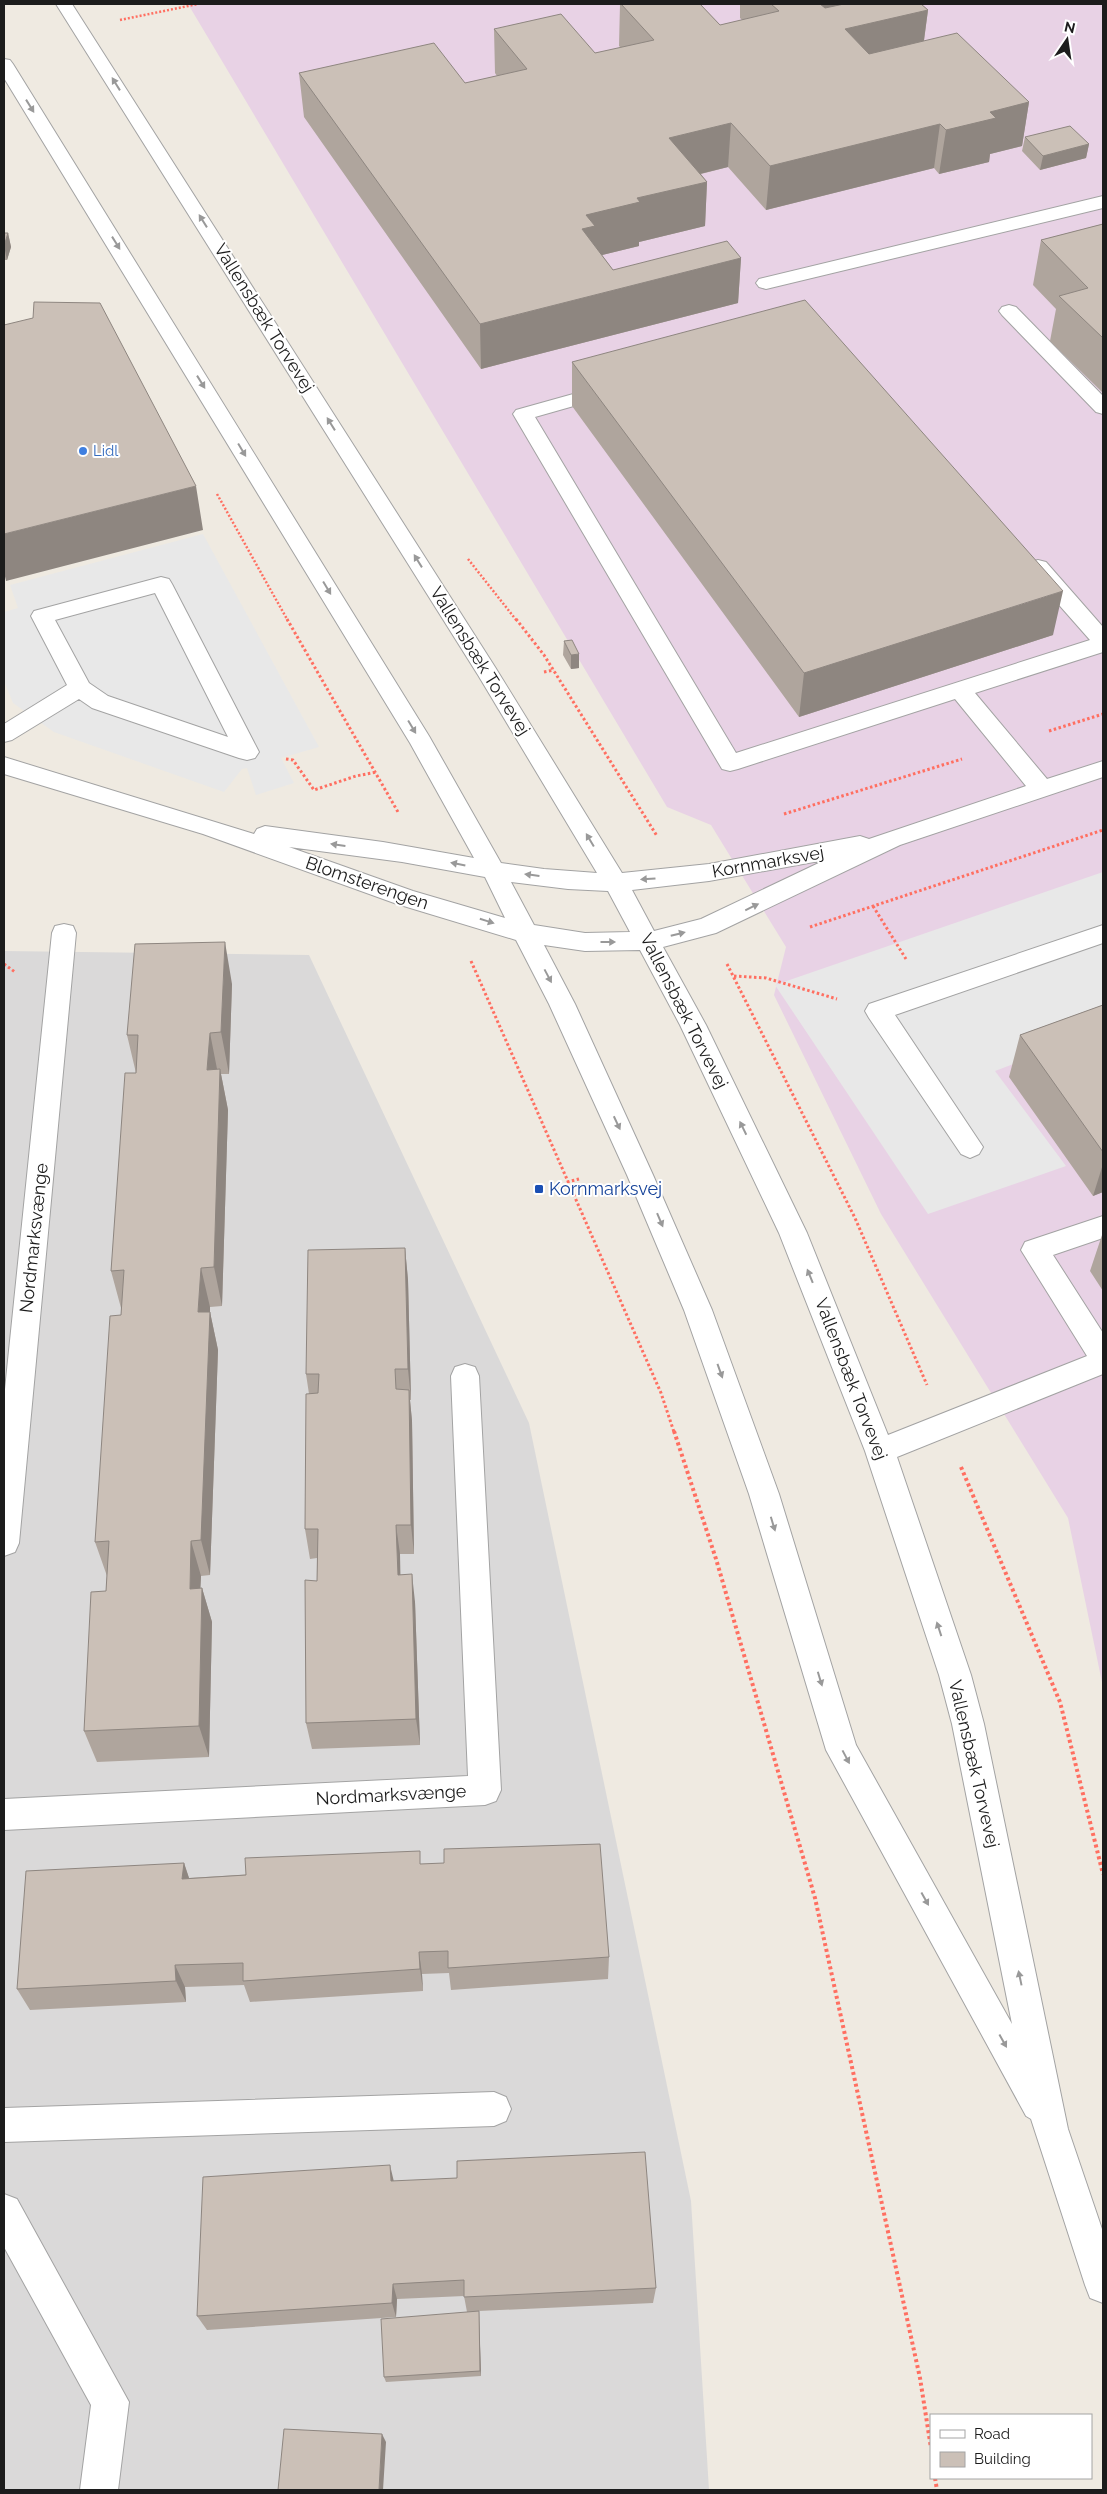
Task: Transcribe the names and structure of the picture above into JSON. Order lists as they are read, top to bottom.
{
  "streets": {
    "street": [
      "Vallensbæk Torvevej",
      "Kornmarksvej",
      "Blomsterengen",
      "Nordmarksvænge"
    ]
  },
  "crossings": [
    ["Vallensbæk Torvevej", "Kornmarksvej"],
    ["Vallensbæk Torvevej", "Blomsterengen"],
    ["Kornmarksvej", "Blomsterengen"]
  ],
  "places": {
    "other": ["Lidl"],
    "transit": ["Kornmarksvej"]
  },
  "legend": ["Road", "Building"],
  "north": "top"
}
